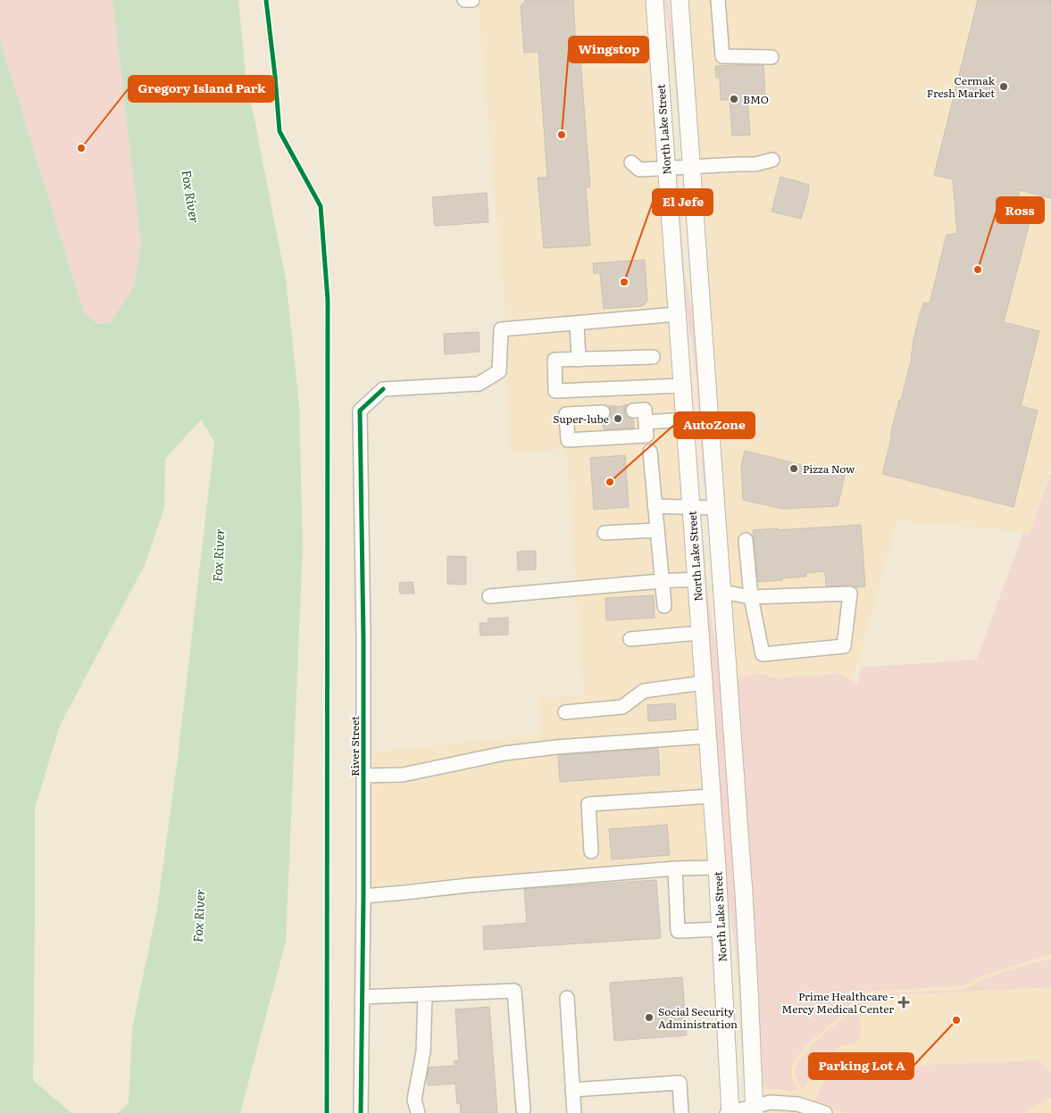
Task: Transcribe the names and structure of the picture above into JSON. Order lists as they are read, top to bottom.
{
  "streets": {
    "main road": ["North Lake Street"],
    "street": ["River Street"]
  },
  "water": ["Fox River"],
  "places": {
    "other": [
      "Cermak Fresh Market",
      "BMO",
      "Wingstop",
      "Gregory Island Park",
      "Ross",
      "El Jefe",
      "Super-lube",
      "Pizza Now",
      "AutoZone",
      "Social Security Administration",
      "Parking Lot A"
    ],
    "health": ["Prime Healthcare - Mercy Medical Center"]
  }
}
